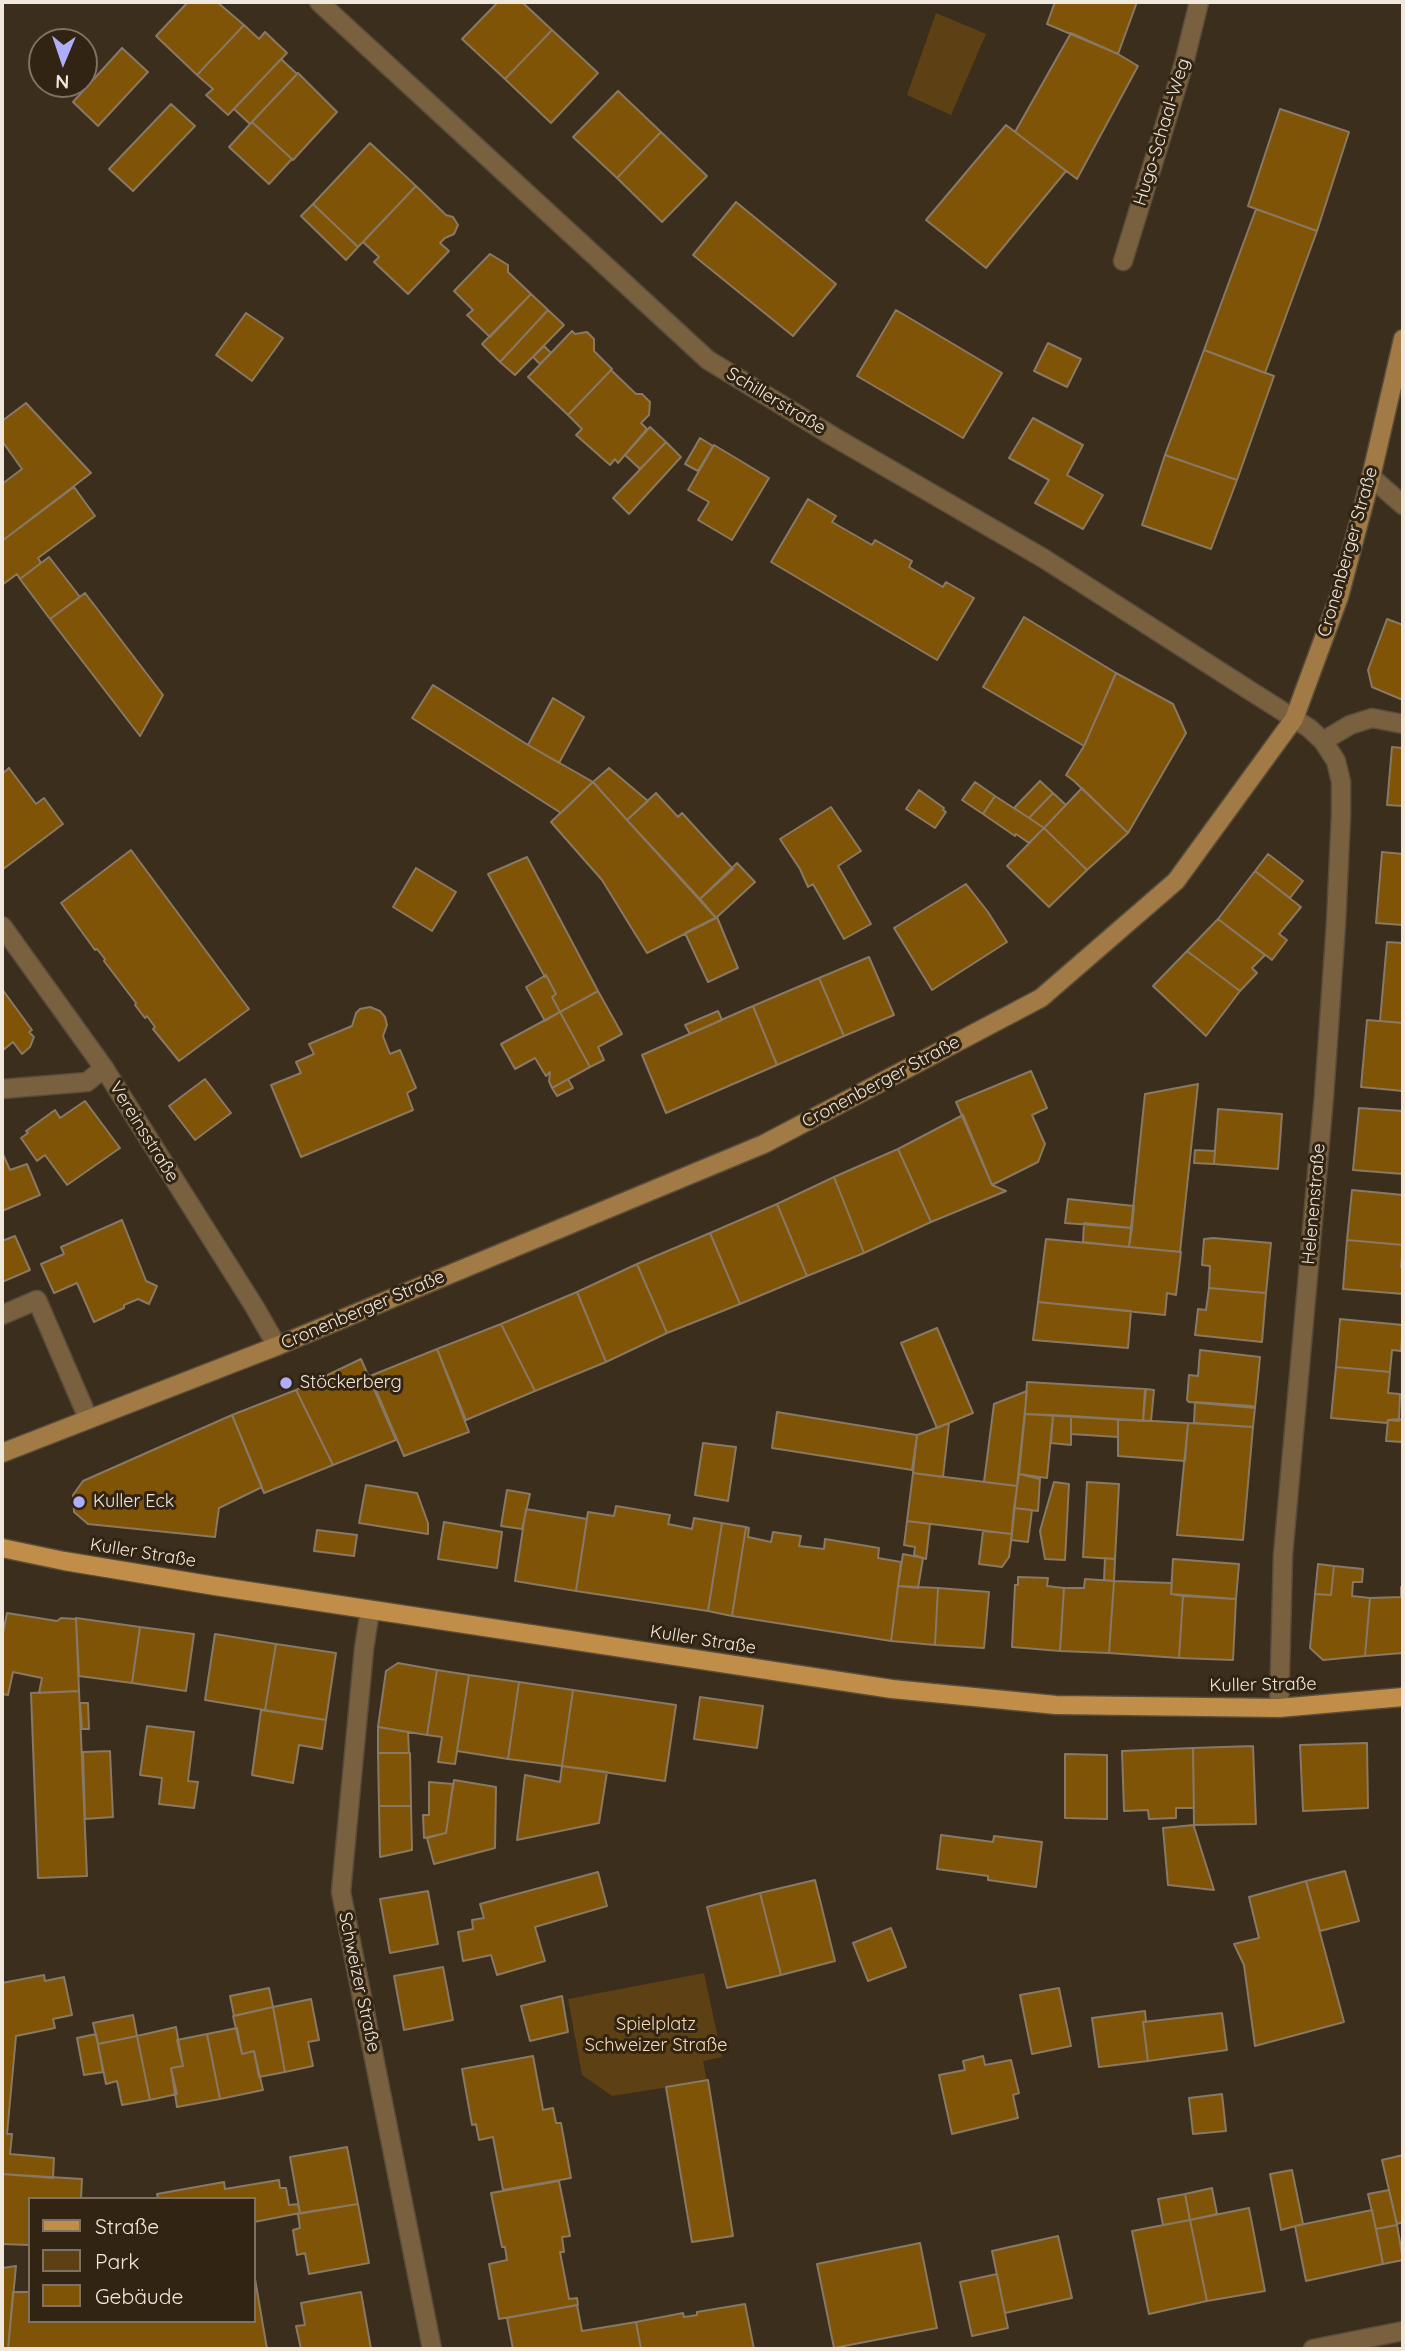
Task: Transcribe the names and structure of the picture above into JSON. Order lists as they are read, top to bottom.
{
  "streets": {
    "main road": ["Cronenberger Straße", "Kuller Straße"],
    "street": [
      "Hugo-Schaal-Weg",
      "Schillerstraße",
      "Vereinsstraße",
      "Helenenstraße",
      "Schweizer Straße"
    ]
  },
  "crossings": [
    ["Schillerstraße", "Cronenberger Straße"],
    ["Schillerstraße", "Helenenstraße"],
    ["Cronenberger Straße", "Vereinsstraße"],
    ["Cronenberger Straße", "Helenenstraße"],
    ["Helenenstraße", "Kuller Straße"],
    ["Kuller Straße", "Schweizer Straße"]
  ],
  "parks": ["Spielplatz Schweizer Straße"],
  "places": ["Stöckerberg", "Kuller Eck"],
  "legend": ["Straße", "Park", "Gebäude"],
  "north": "bottom"
}
